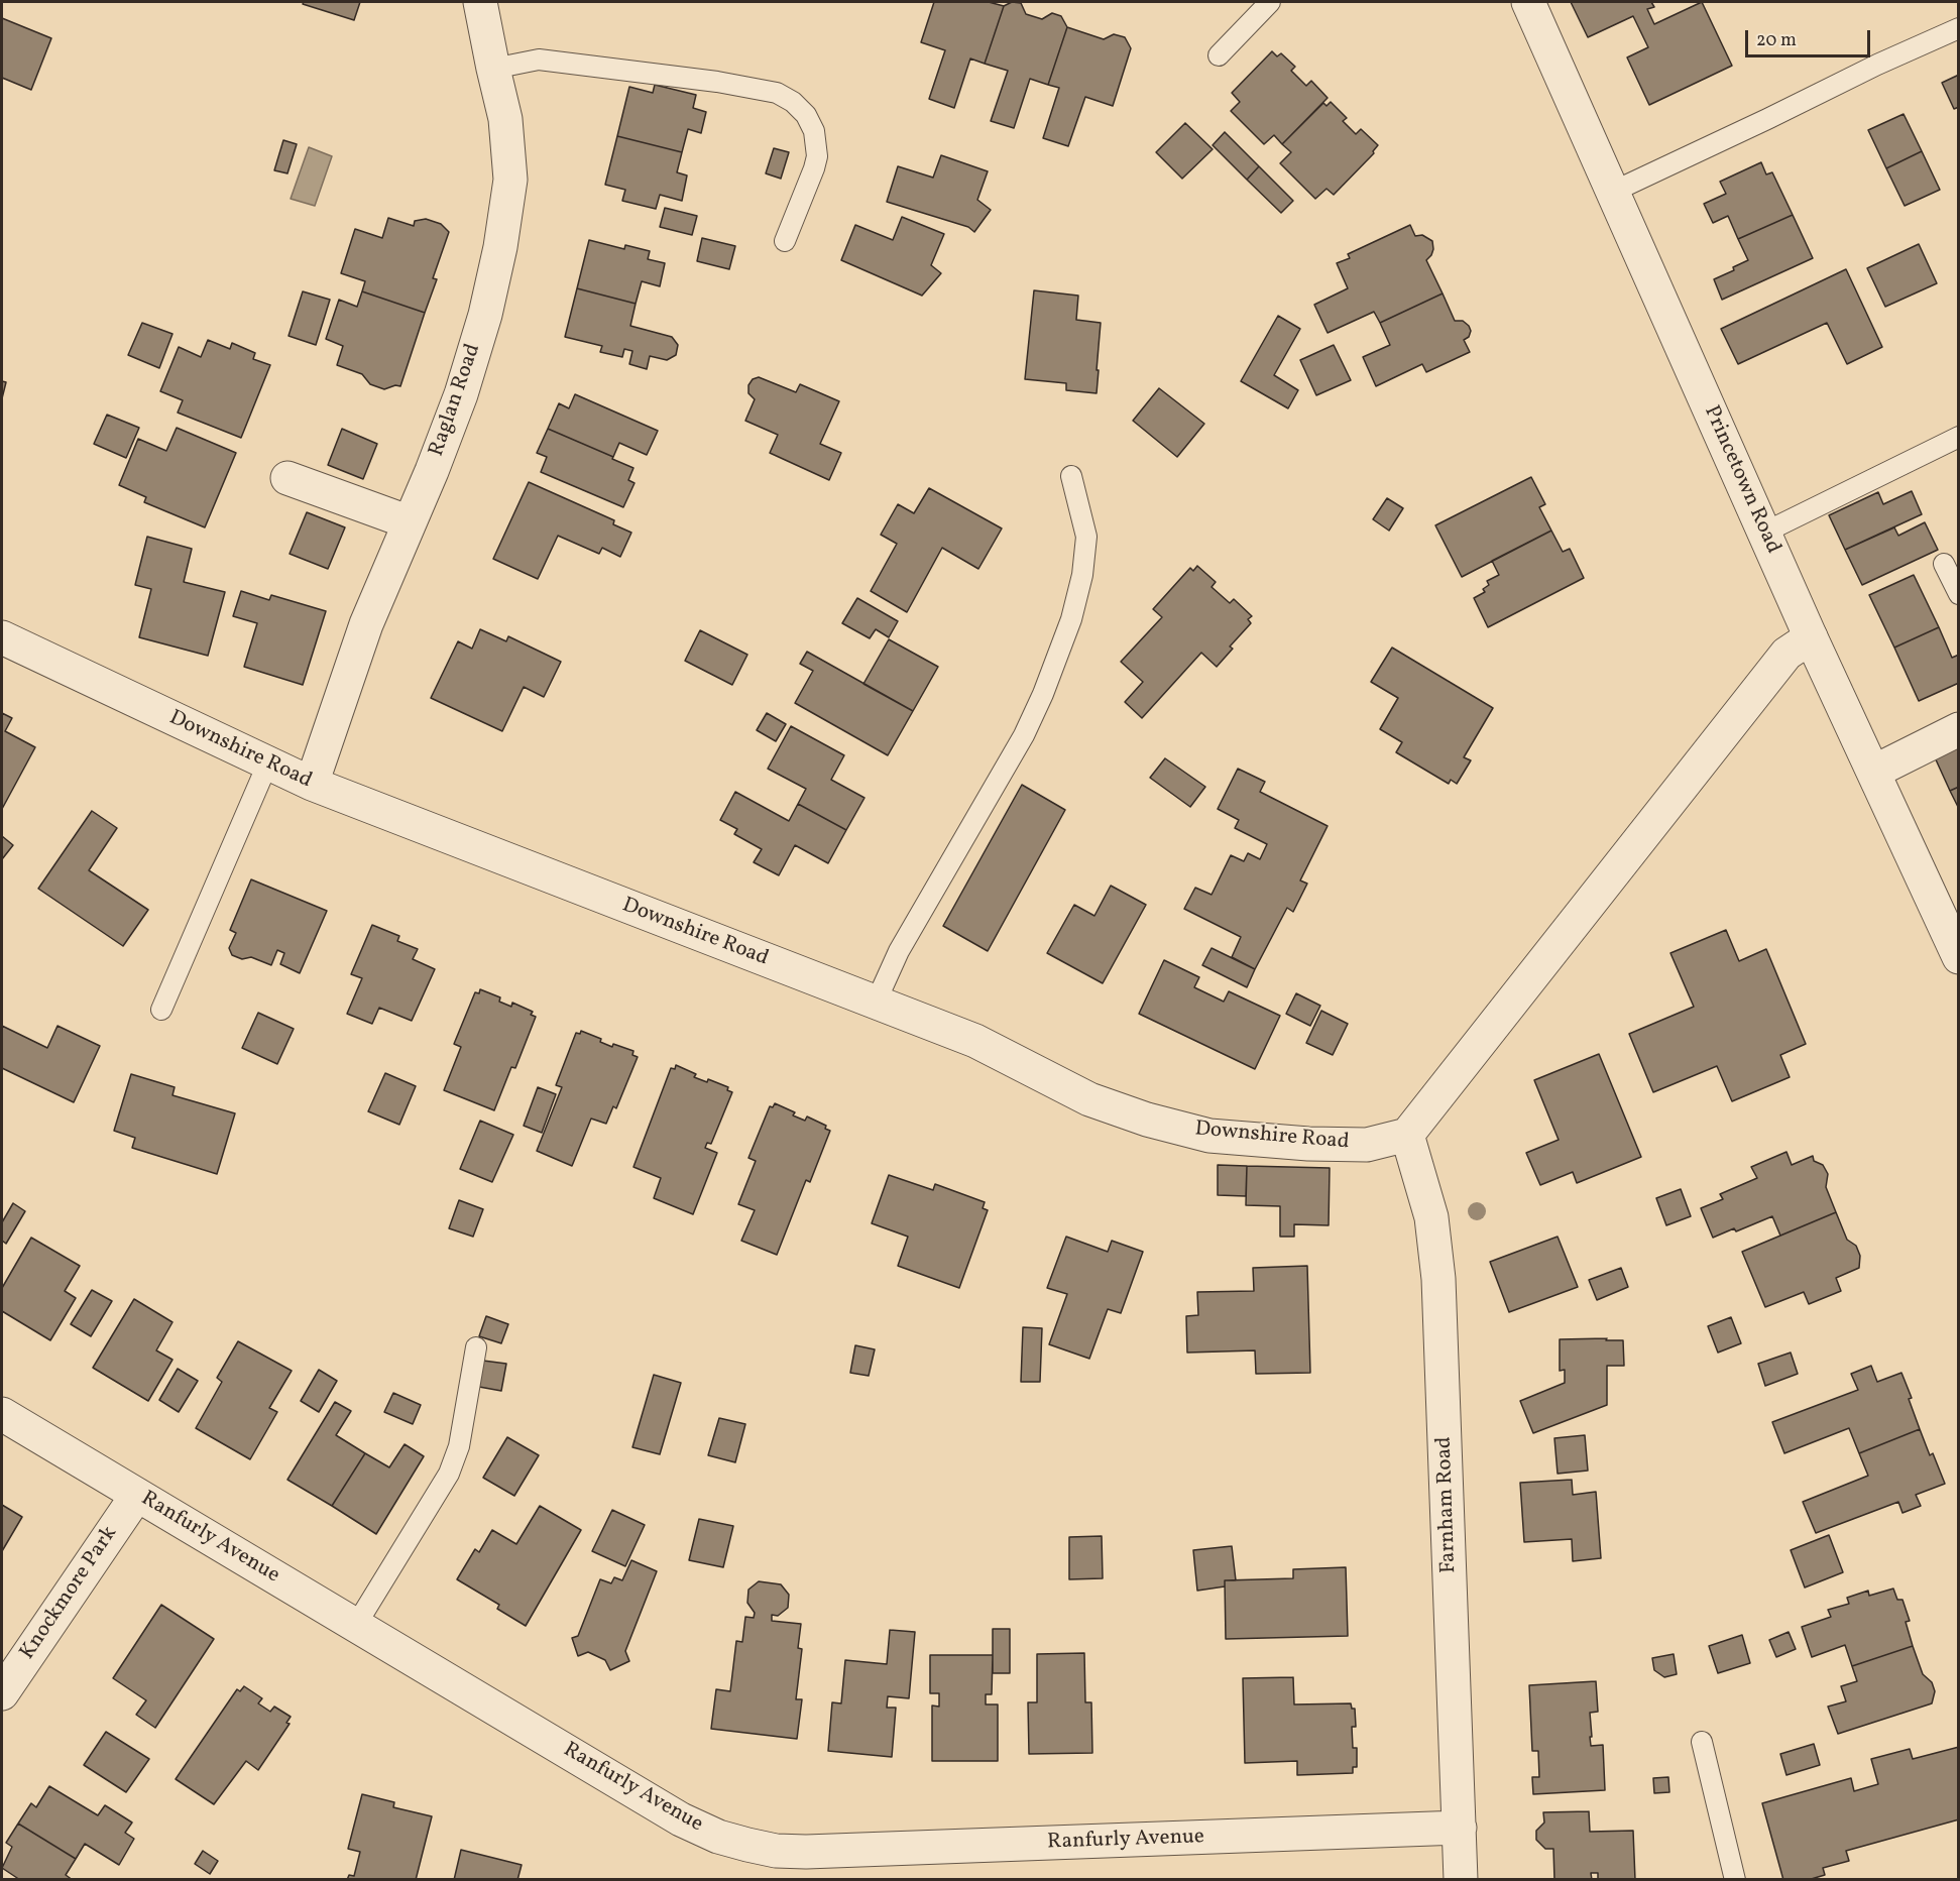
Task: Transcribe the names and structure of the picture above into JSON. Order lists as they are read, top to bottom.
{
  "streets": {
    "street": [
      "Raglan Road",
      "Princetown Road",
      "Downshire Road",
      "Farnham Road",
      "Ranfurly Avenue",
      "Knockmore Park"
    ]
  },
  "crossings": [
    ["Raglan Road", "Downshire Road"],
    ["Downshire Road", "Farnham Road"],
    ["Farnham Road", "Ranfurly Avenue"],
    ["Ranfurly Avenue", "Knockmore Park"]
  ],
  "scale_bar": "20 m"
}
